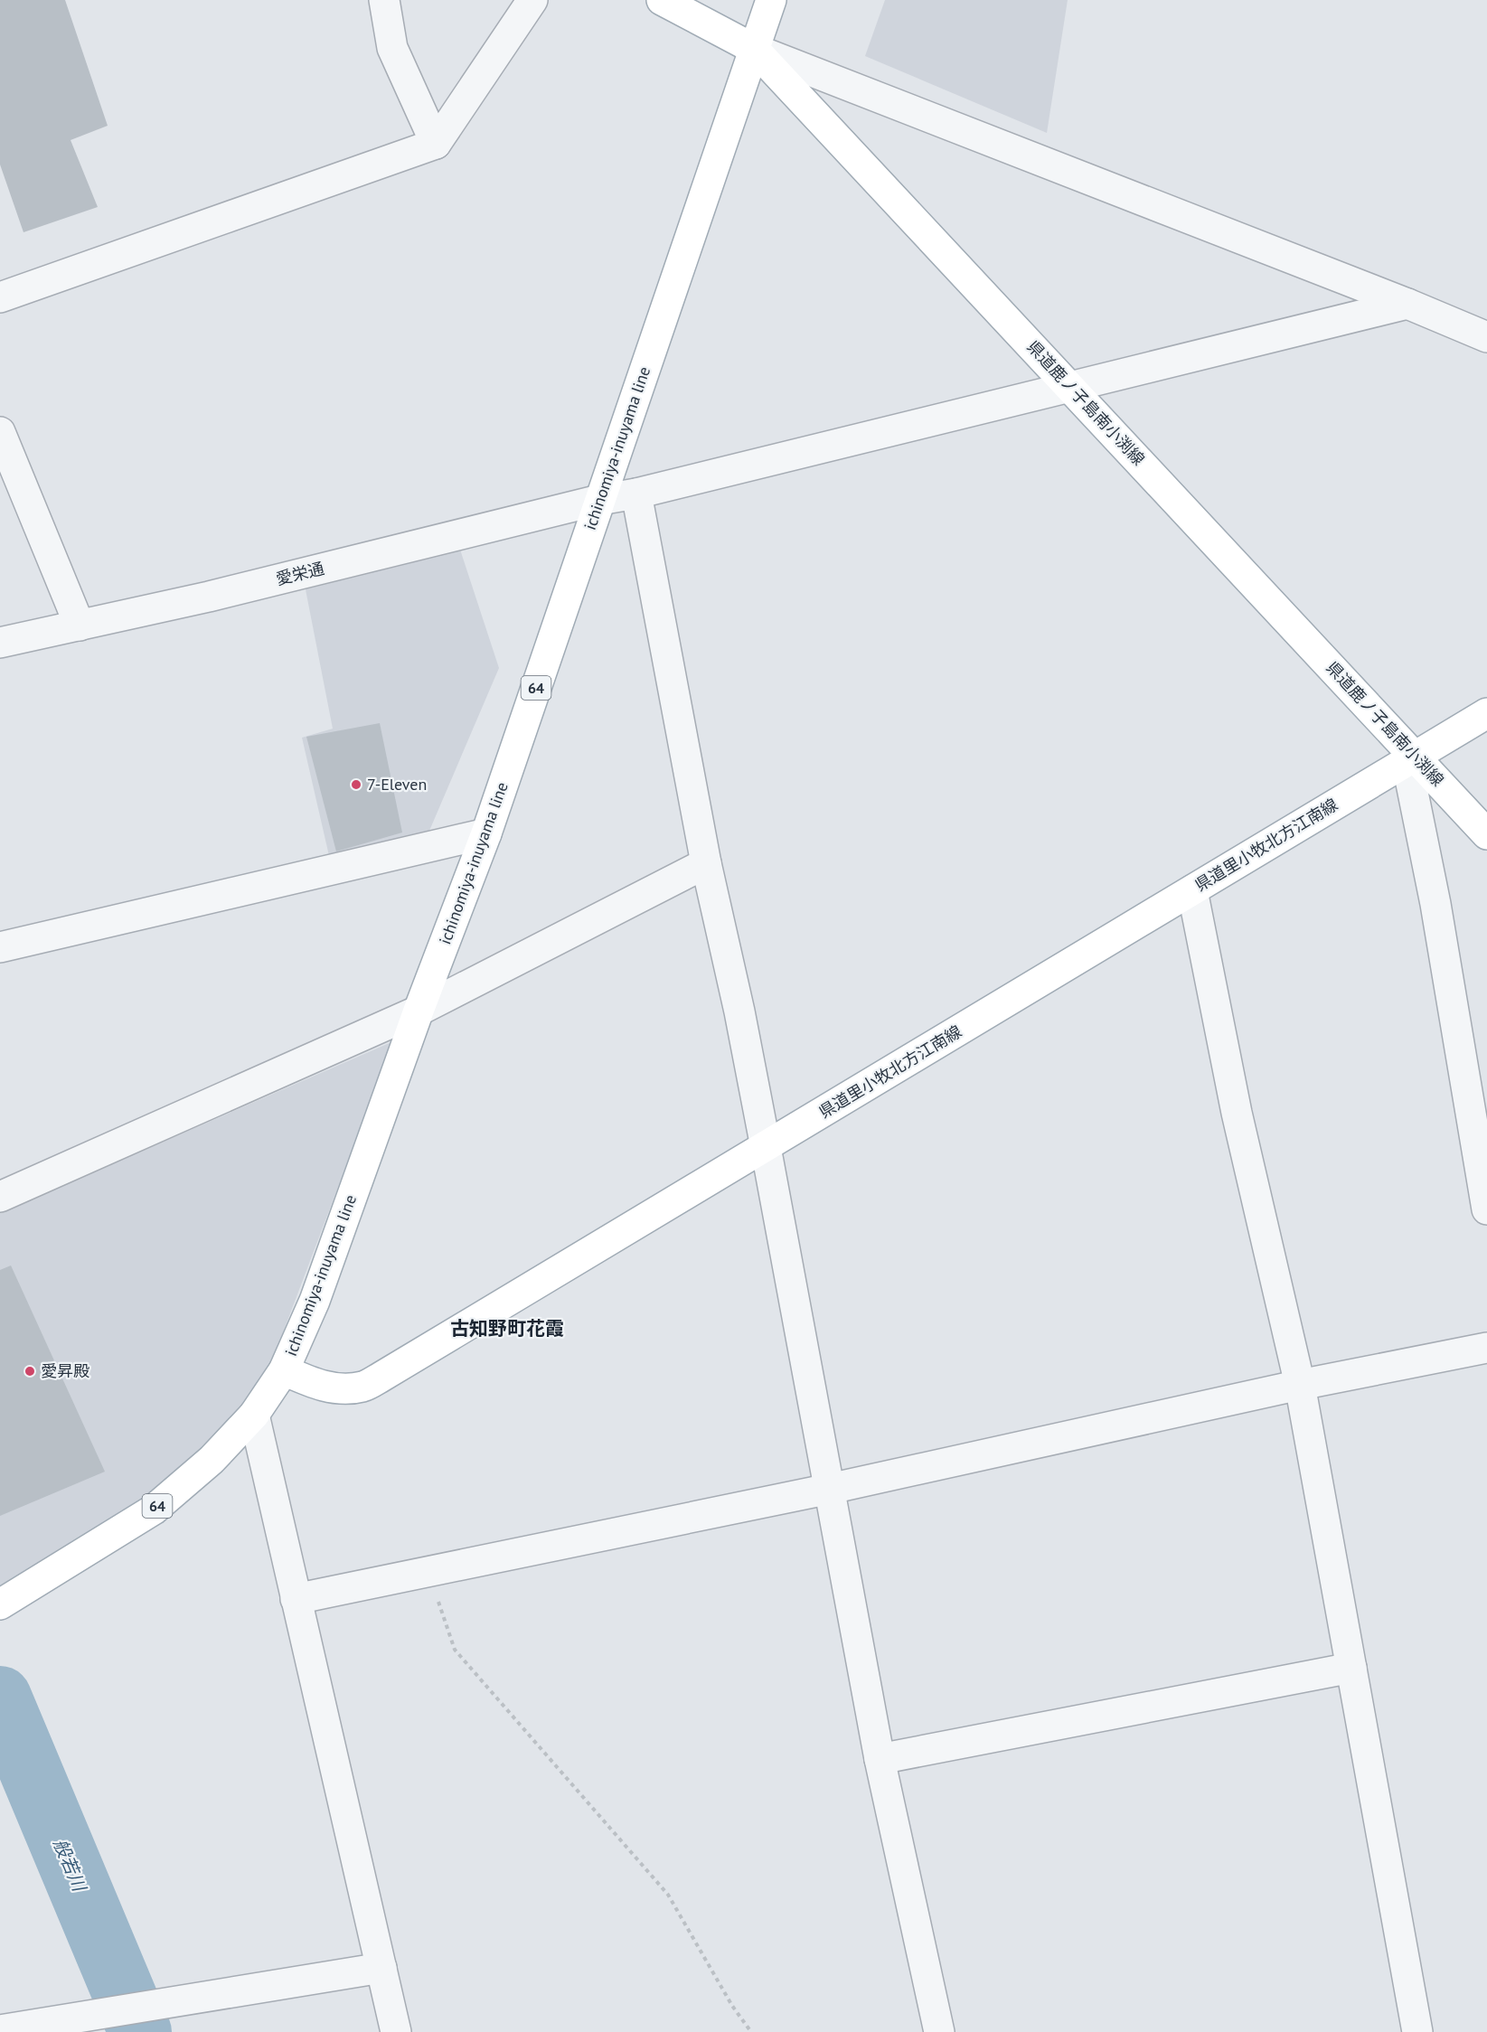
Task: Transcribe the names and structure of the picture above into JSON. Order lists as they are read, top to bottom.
{
  "streets": {
    "main road": [
      "県道鹿ノ子島南小渕線",
      "ichinomiya-inuyama line",
      "64",
      "県道里小牧北方江南線"
    ],
    "street": ["愛栄通"]
  },
  "crossings": [
    ["県道鹿ノ子島南小渕線", "ichinomiya-inuyama line"],
    ["県道鹿ノ子島南小渕線", "愛栄通"],
    ["県道鹿ノ子島南小渕線", "県道里小牧北方江南線"],
    ["ichinomiya-inuyama line", "愛栄通"],
    ["ichinomiya-inuyama line", "県道里小牧北方江南線"]
  ],
  "districts": ["古知野町花霞"],
  "water": ["般若川"],
  "places": ["7-Eleven", "愛昇殿"]
}
